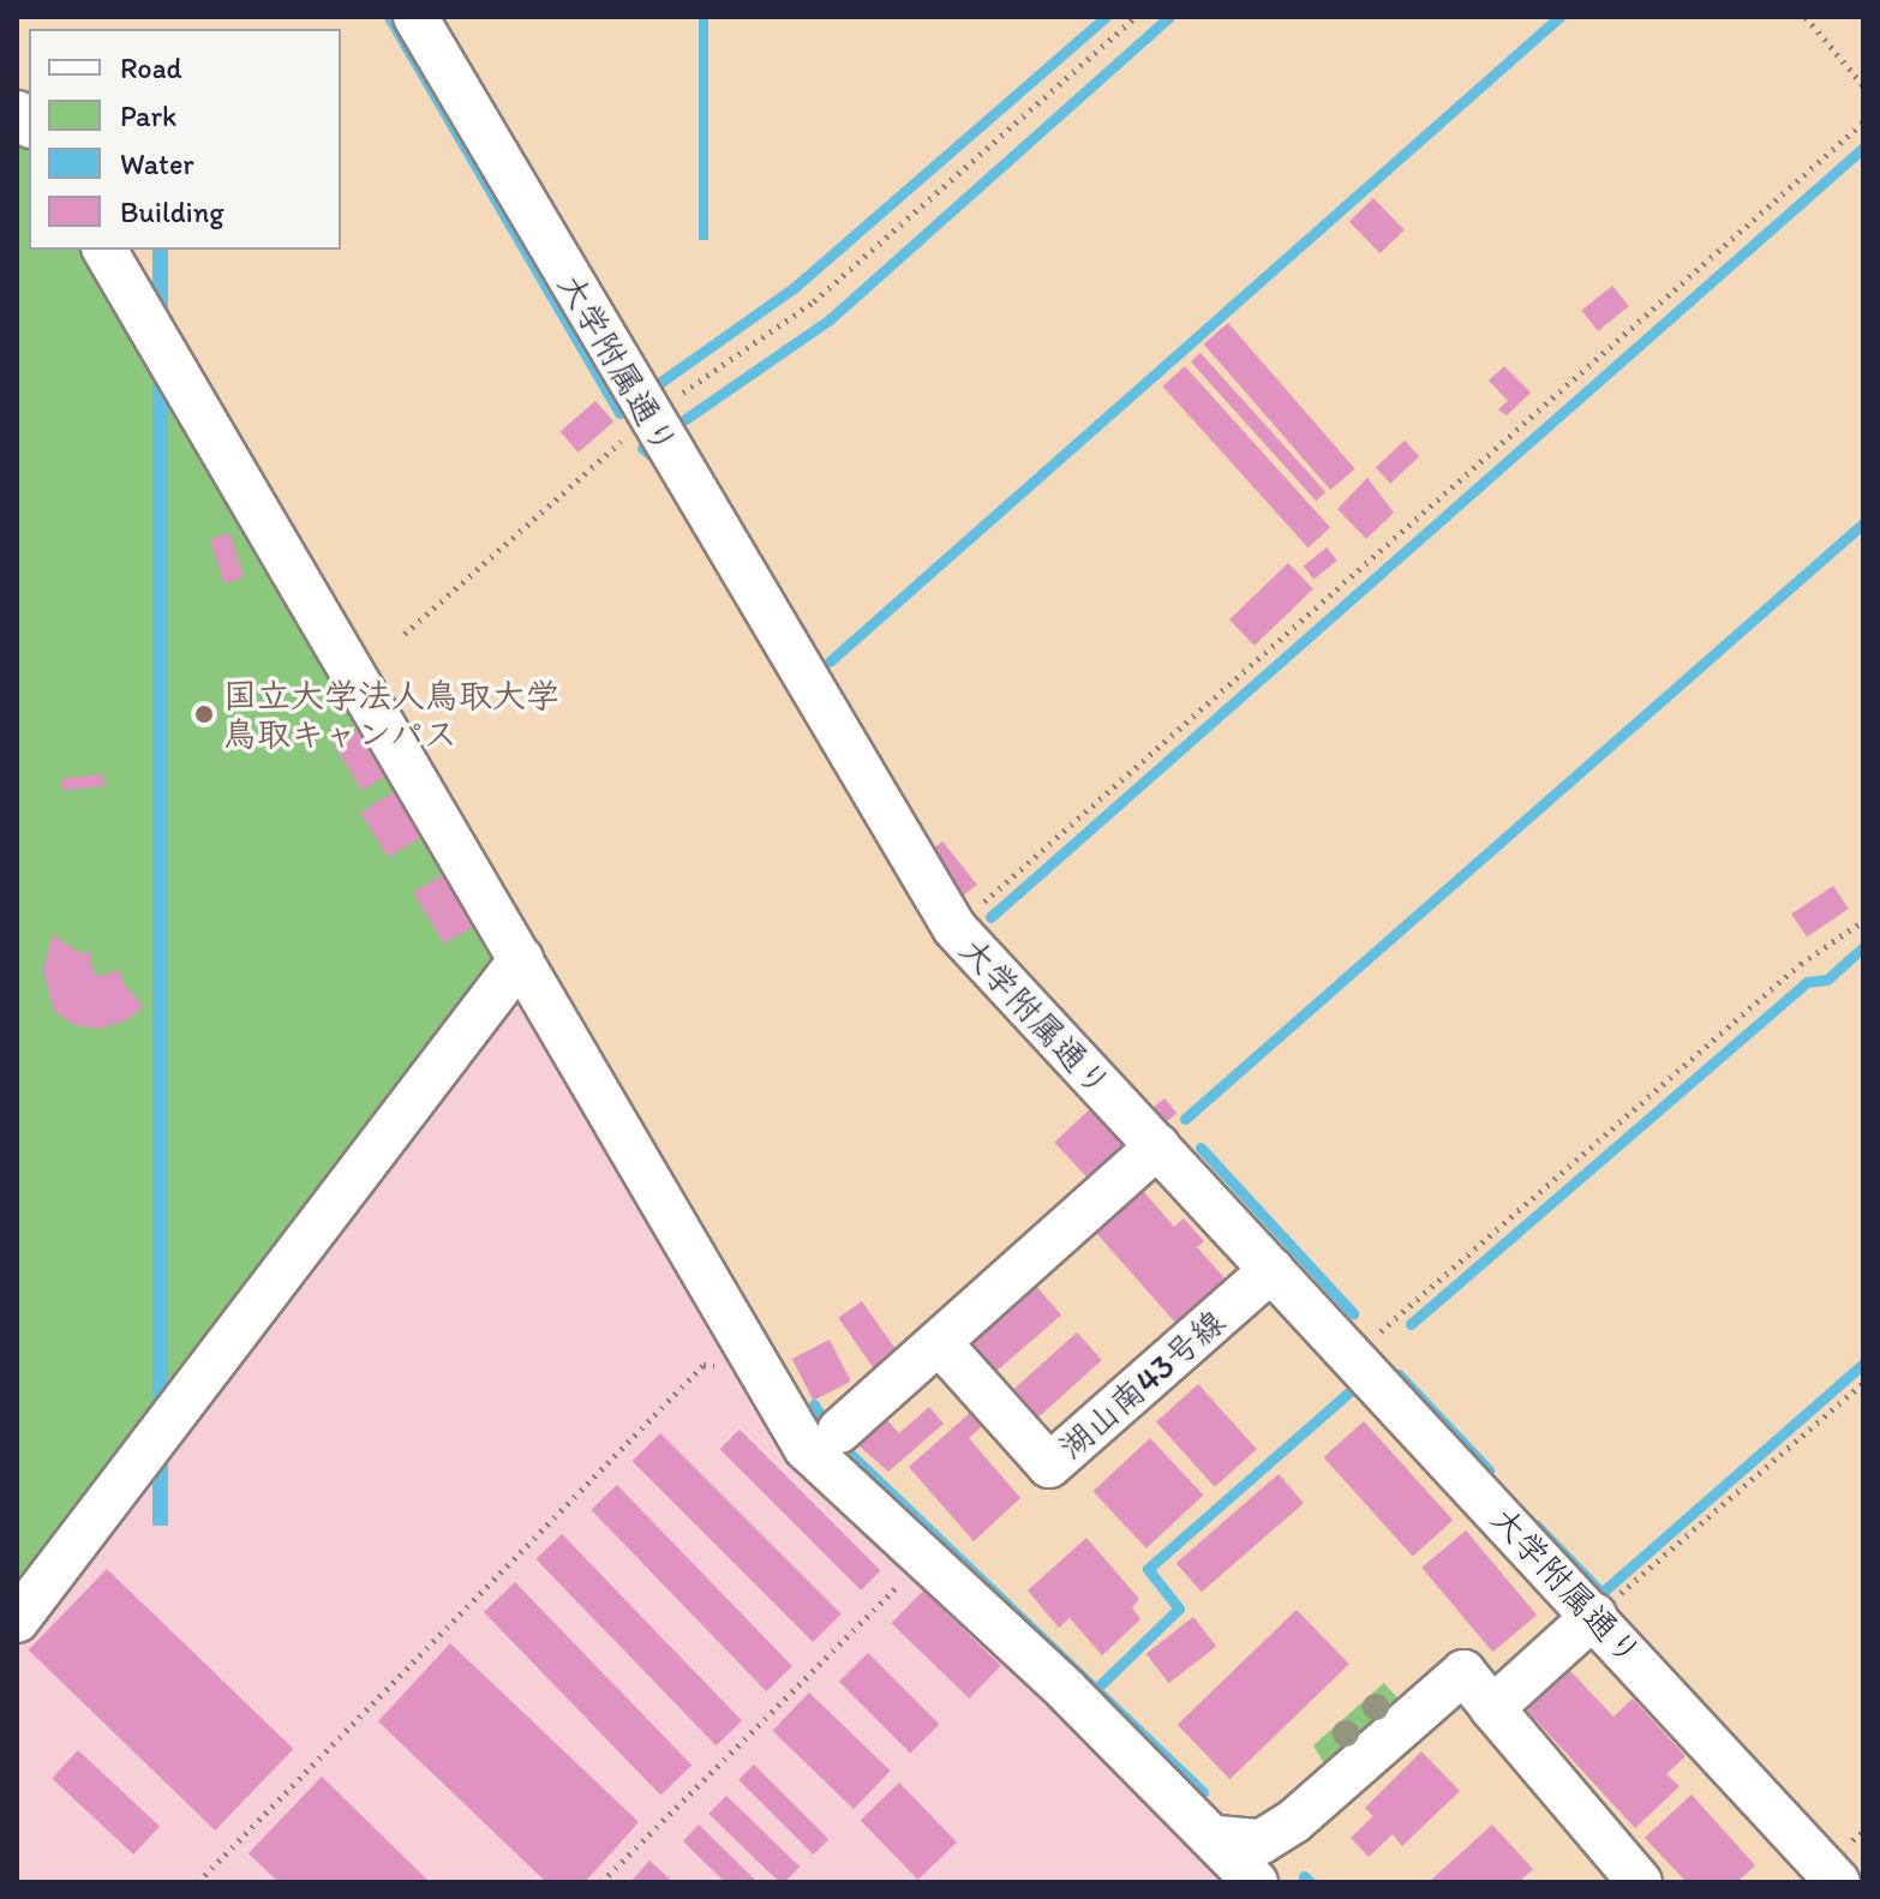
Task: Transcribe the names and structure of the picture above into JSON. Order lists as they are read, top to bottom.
{
  "streets": {
    "street": ["大学附属通り", "湖山南43号線"]
  },
  "crossings": [
    ["大学附属通り", "湖山南43号線"]
  ],
  "places": ["国立大学法人鳥取大学 鳥取キャンパス"],
  "legend": [
    "Road",
    "Park",
    "Water",
    "Building"
  ]
}
